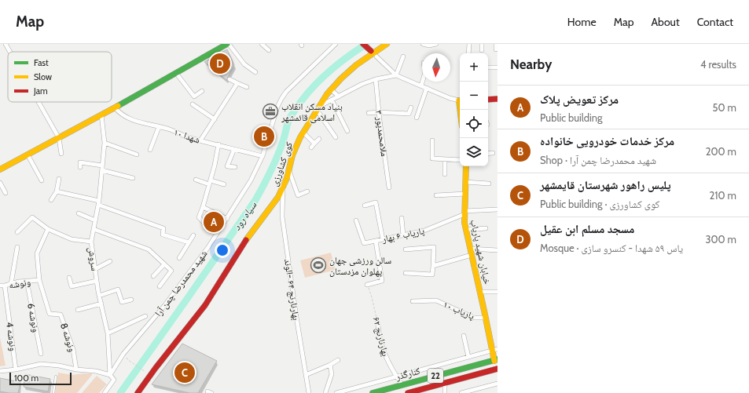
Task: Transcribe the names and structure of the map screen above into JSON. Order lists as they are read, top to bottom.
{
  "streets": {
    "main road": ["کوی کشاورزی", "خیابان شهید پاریاب", "22"],
    "street": [
      "ملامحمدپور ۳",
      "شهدا ۱۰",
      "پاریاب ۶ بهار",
      "سروش",
      "ونوشه",
      "شهید محمدرضا چمن آرا",
      "بهارنارنج ۶۴ -الوند",
      "پاریاب ۱۰",
      "ونوشه 6",
      "ونوشه 4",
      "بهارنارنج ۶۲",
      "ونوشه 8",
      "کنارگذر"
    ]
  },
  "crossings": [
    ["شهدا ۱۰", "شهید محمدرضا چمن آرا"],
    ["کوی کشاورزی", "بهارنارنج ۶۴ -الوند"],
    ["پاریاب ۶ بهار", "خیابان شهید پاریاب"],
    ["پاریاب ۶ بهار", "بهارنارنج ۶۲"],
    ["خیابان شهید پاریاب", "پاریاب ۱۰"],
    ["خیابان شهید پاریاب", "کنارگذر"],
    ["خیابان شهید پاریاب", "22"],
    ["سروش", "شهید محمدرضا چمن آرا"],
    ["ونوشه", "ونوشه 6"],
    ["ونوشه", "ونوشه 4"],
    ["ونوشه", "ونوشه 8"],
    ["بهارنارنج ۶۲", "کنارگذر"],
    ["بهارنارنج ۶۲", "22"]
  ],
  "water": ["سیاه رود"],
  "places": {
    "office": ["بنیاد مسکن انقلاب اسلامی قائمشهر"],
    "sports": ["سالن ورزشی جهان پهلوان مزدستان"]
  },
  "legend": ["Fast", "Slow", "Jam"],
  "scale_bar": "100 m",
  "north": "bottom",
  "page": {
    "header": "Map",
    "nav": [
      "Home",
      "Map",
      "About",
      "Contact"
    ],
    "heading": ["Nearby", "4 results"],
    "pins": [
      "D",
      "B",
      "A",
      "C"
    ],
    "map_buttons": ["+", "−"],
    "list": [
      {
        "mark": "A",
        "name": "مرکز تعویض پلاک",
        "note": "Public building",
        "value": "50 m"
      },
      {
        "mark": "B",
        "name": "مرکز خدمات خودرویی خانواده",
        "note": "Shop · شهید محمدرضا چمن آرا",
        "value": "200 m"
      },
      {
        "mark": "C",
        "name": "پلیس راهور شهرستان قایمشهر",
        "note": "Public building · کوی کشاورزی",
        "value": "210 m"
      },
      {
        "mark": "D",
        "name": "مسجد مسلم ابن عقیل",
        "note": "Mosque · یاس ۵۹ شهدا - کنسرو سازی",
        "value": "300 m"
      }
    ],
    "scale": "100 m"
  }
}
